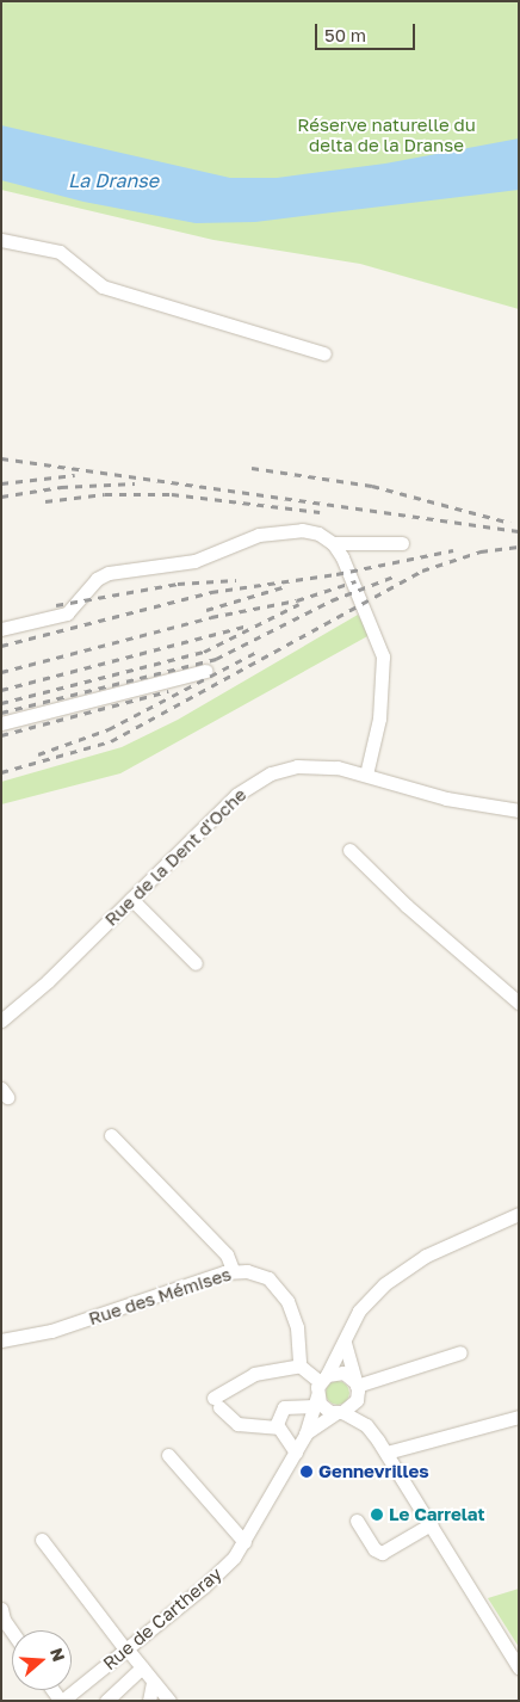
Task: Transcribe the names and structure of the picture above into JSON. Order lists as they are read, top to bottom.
{
  "streets": {
    "street": ["Rue de la Dent d'Oche", "Rue des Mémises", "Rue de Cartheray"]
  },
  "water": ["La Dranse"],
  "parks": ["Réserve naturelle du delta de la Dranse"],
  "places": ["Gennevrilles", "Le Carrelat"],
  "scale_bar": "50 m",
  "north": "right"
}
